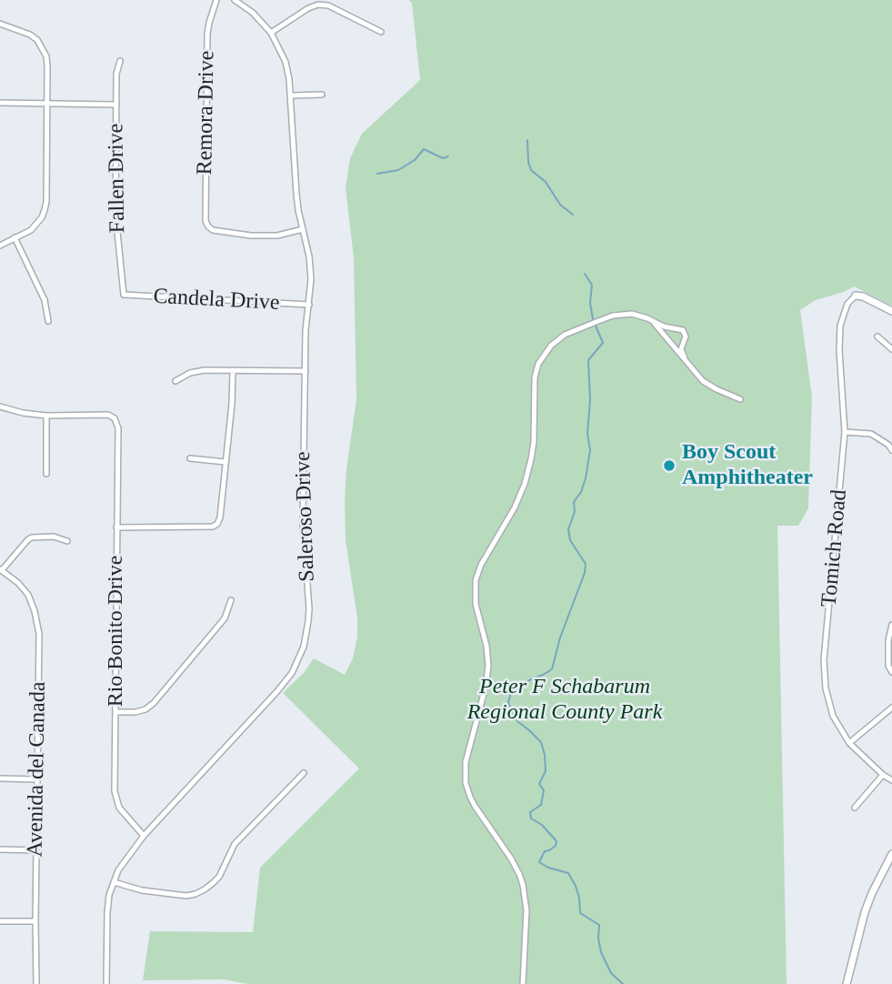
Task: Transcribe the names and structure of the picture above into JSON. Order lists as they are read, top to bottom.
{
  "streets": {
    "street": [
      "Remora Drive",
      "Fallen Drive",
      "Candela Drive",
      "Saleroso Drive",
      "Tomich Road",
      "Rio Bonito Drive",
      "Avenida del Canada"
    ]
  },
  "crossings": [
    ["Remora Drive", "Saleroso Drive"],
    ["Fallen Drive", "Candela Drive"],
    ["Candela Drive", "Saleroso Drive"],
    ["Saleroso Drive", "Rio Bonito Drive"]
  ],
  "parks": ["Peter F Schabarum Regional County Park"],
  "places": ["Boy Scout Amphitheater"]
}
